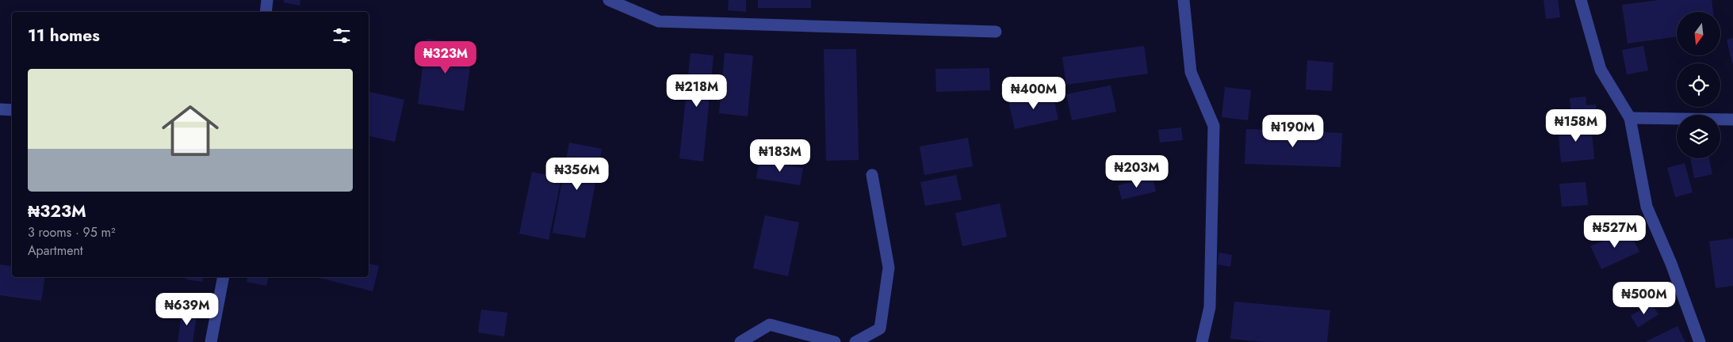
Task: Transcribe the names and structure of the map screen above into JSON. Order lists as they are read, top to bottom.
{
  "north": "bottom",
  "page": {
    "heading": "11 homes",
    "price": [
      "₦323M",
      "₦218M",
      "₦400M",
      "₦158M",
      "₦190M",
      "₦183M",
      "₦203M",
      "₦356M",
      "₦527M",
      "₦500M",
      "₦639M"
    ],
    "list": [
      {
        "name": "₦323M",
        "note": "3 rooms · 95 m² · Apartment"
      }
    ]
  }
}
